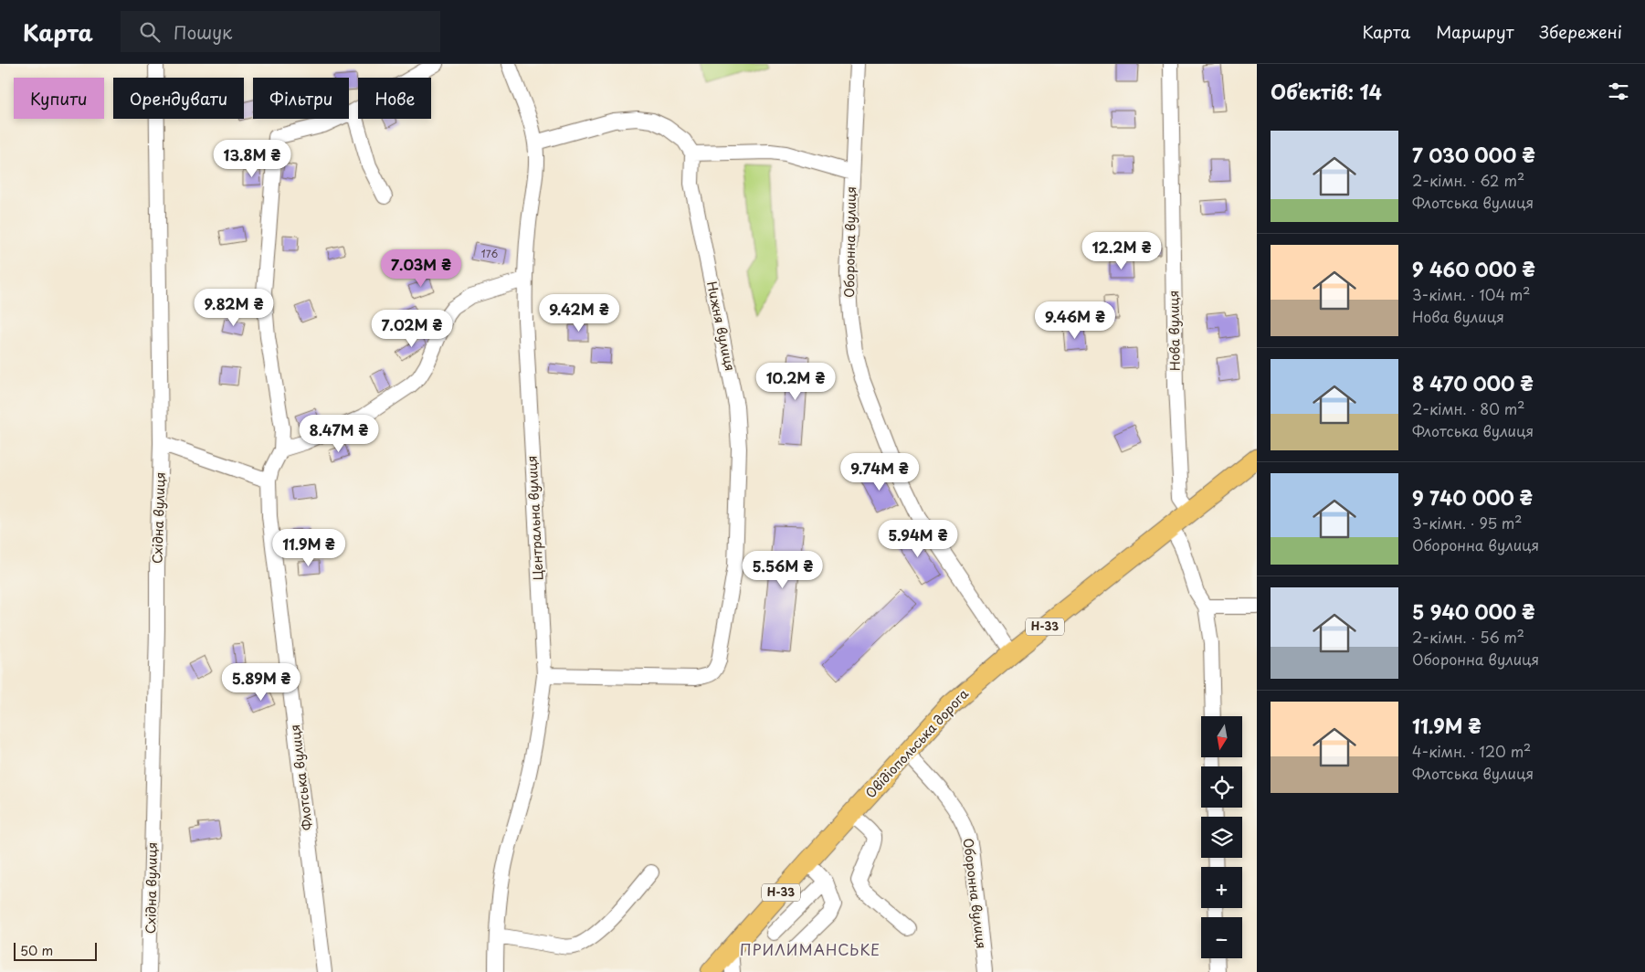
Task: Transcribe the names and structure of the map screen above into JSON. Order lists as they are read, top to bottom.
{
  "streets": {
    "main road": ["Н-33", "Овідіопольська дорога"],
    "street": [
      "Оборонна вулиця",
      "Нижня вулиця",
      "Нова вулиця",
      "Східна вулиця",
      "Центральна вулиця",
      "Флотська вулиця"
    ]
  },
  "crossings": [
    ["Оборонна вулиця", "Овідіопольська дорога"],
    ["Нижня вулиця", "Центральна вулиця"],
    ["Нова вулиця", "Овідіопольська дорога"]
  ],
  "districts": ["ПРИЛИМАНСЬКЕ"],
  "house_numbers": ["176"],
  "scale_bar": "50 m",
  "north": "bottom",
  "page": {
    "header": "Карта",
    "search": "Пошук",
    "nav": ["Карта", "Маршрут", "Збережені"],
    "heading": "Об’єктів: 14",
    "chip": [
      "Купити",
      "Орендувати",
      "Фільтри",
      "Нове"
    ],
    "list": [
      {
        "name": "7 030 000 ₴",
        "note": "2-кімн. · 62 m² · Флотська вулиця"
      },
      {
        "name": "9 460 000 ₴",
        "note": "3-кімн. · 104 m² · Нова вулиця"
      },
      {
        "name": "8 470 000 ₴",
        "note": "2-кімн. · 80 m² · Флотська вулиця"
      },
      {
        "name": "9 740 000 ₴",
        "note": "3-кімн. · 95 m² · Оборонна вулиця"
      },
      {
        "name": "5 940 000 ₴",
        "note": "2-кімн. · 56 m² · Оборонна вулиця"
      },
      {
        "name": "11.9M ₴",
        "note": "4-кімн. · 120 m² · Флотська вулиця"
      }
    ],
    "price": [
      "13.8M ₴",
      "12.2M ₴",
      "7.03M ₴",
      "9.82M ₴",
      "9.42M ₴",
      "9.46M ₴",
      "7.02M ₴",
      "10.2M ₴",
      "8.47M ₴",
      "9.74M ₴",
      "5.94M ₴",
      "11.9M ₴",
      "5.56M ₴",
      "5.89M ₴"
    ],
    "map_buttons": ["+", "−"],
    "scale": "50 m"
  }
}
